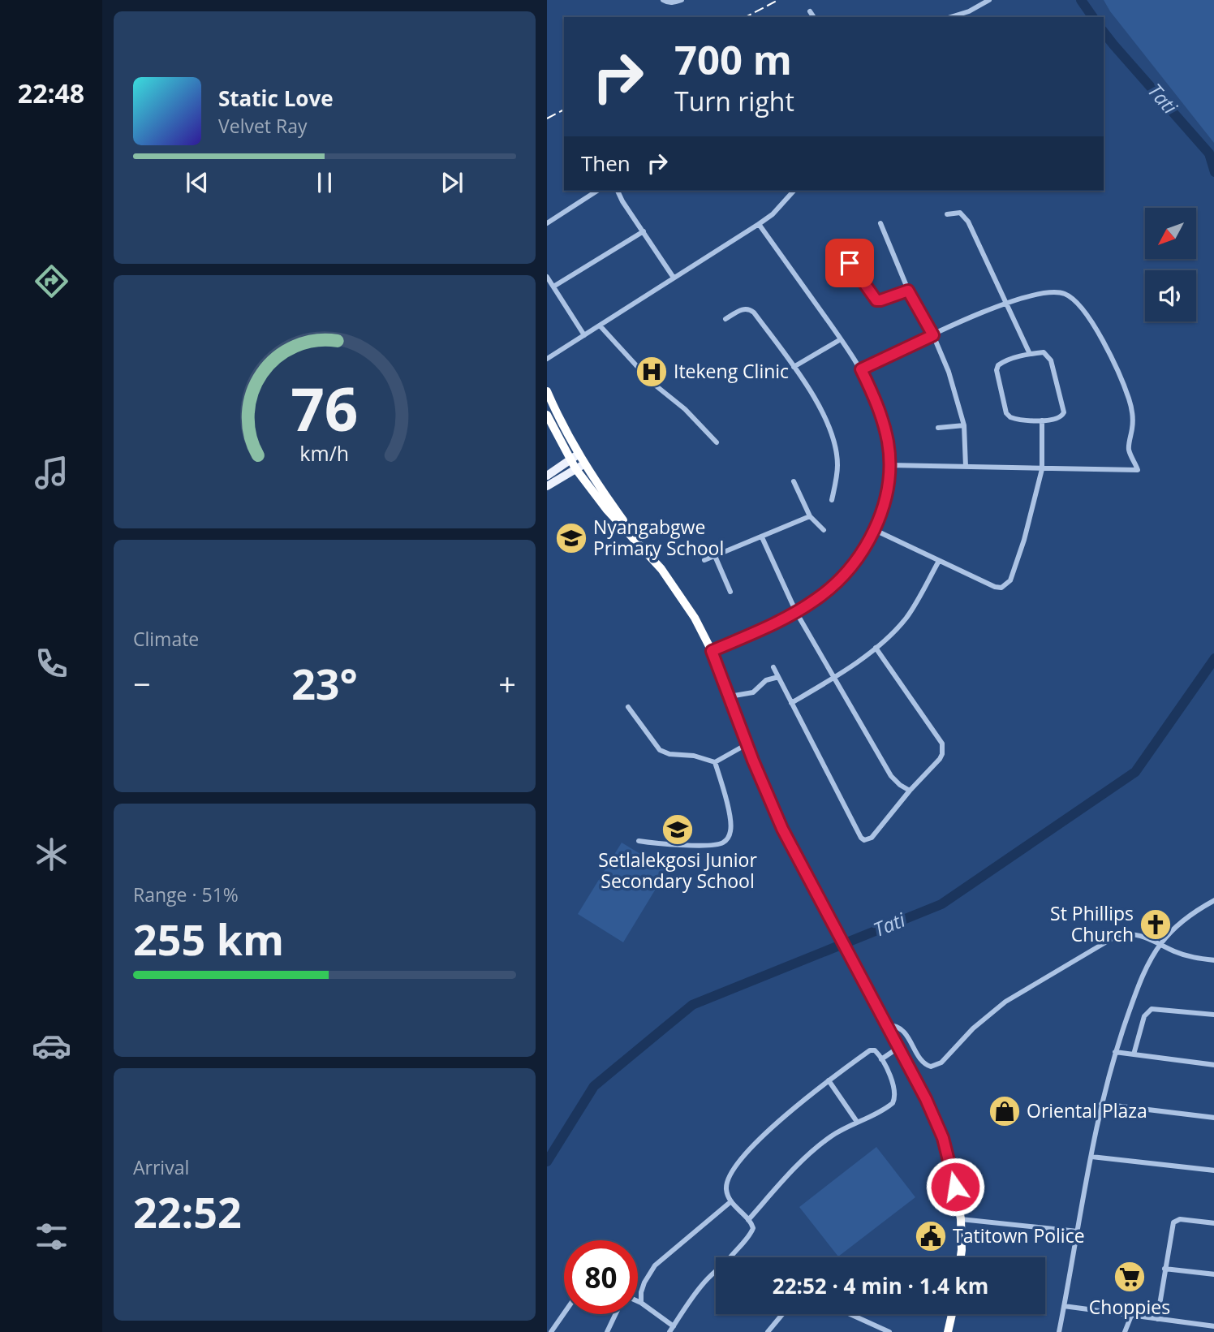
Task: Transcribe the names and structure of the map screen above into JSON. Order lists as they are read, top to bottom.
{
  "water": ["Tati"],
  "places": {
    "hospital": ["Itekeng Clinic"],
    "school or university": ["Nyangabgwe Primary School", "Setlalekgosi Junior Secondary School"],
    "church": ["St Phillips Church"],
    "shop": ["Oriental Plaza"],
    "public building": ["Tatitown Police"],
    "supermarket": ["Choppies"]
  },
  "north": "bottom left",
  "page": {
    "tabs": "22:48",
    "turn": ["700 m", "Turn right"],
    "song": ["Static Love", "Velvet Ray"],
    "then": "Then",
    "tile": [
      "Climate",
      ["Range · 51%", "255 km"],
      ["Arrival", "22:52"]
    ],
    "heat": ["−", "23°", "+"],
    "limit": "80",
    "trip": "22:52 · 4 min · 1.4 km",
    "gauge": ["76", "km/h"]
  }
}
